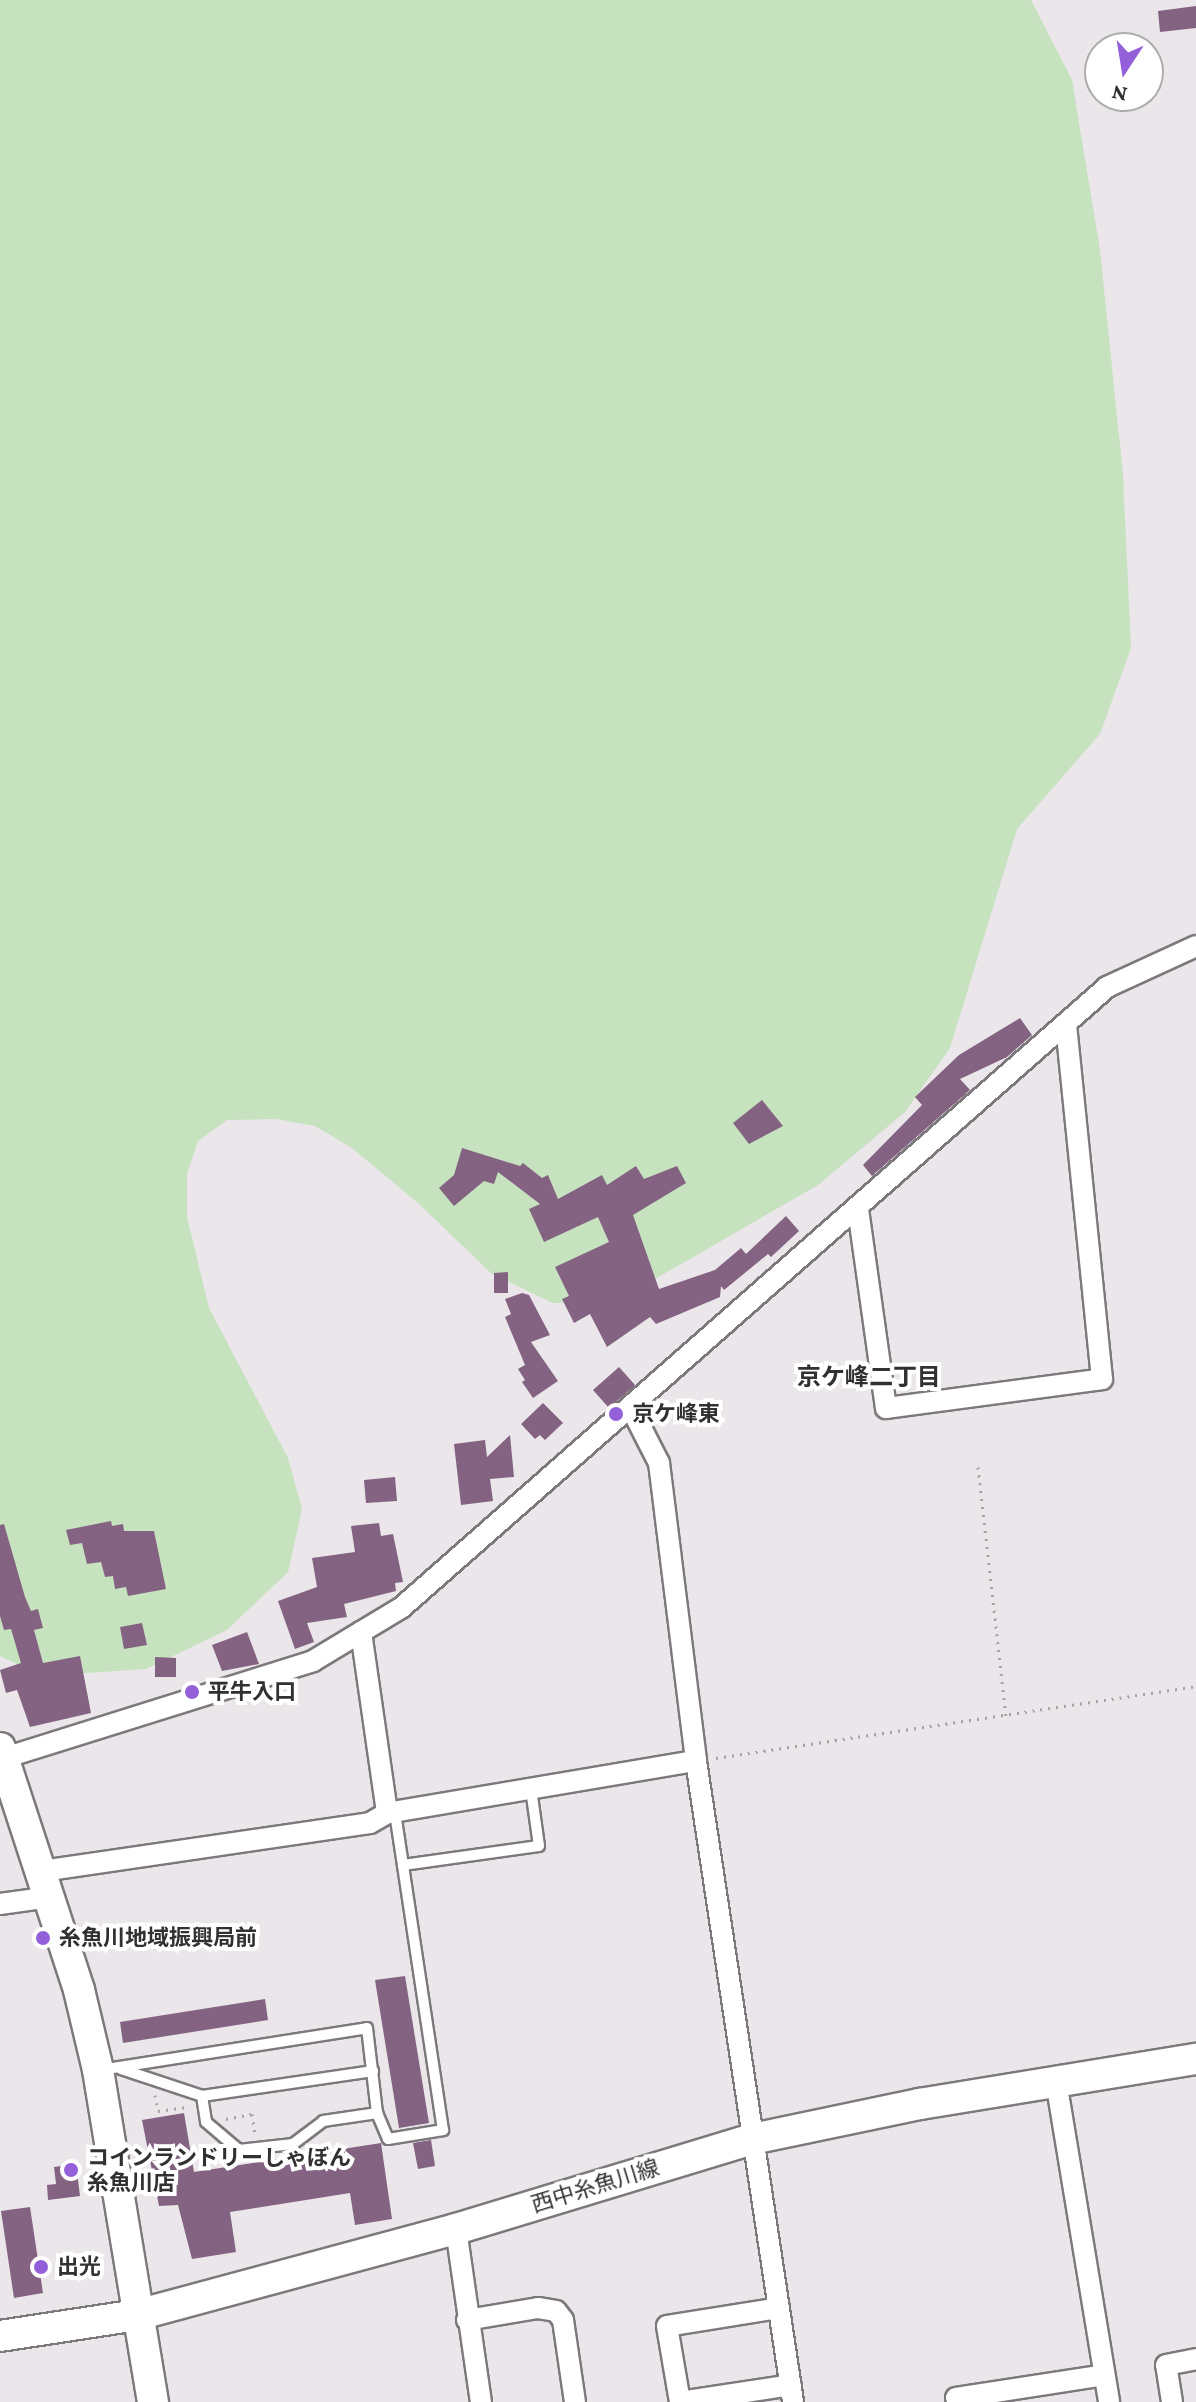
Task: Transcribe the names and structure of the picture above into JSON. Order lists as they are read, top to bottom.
{
  "streets": {
    "main road": ["西中糸魚川線"]
  },
  "districts": ["京ケ峰二丁目"],
  "places": [
    "京ケ峰東",
    "平牛入口",
    "糸魚川地域振興局前",
    "コインランドリーしゃぼん 糸魚川店",
    "出光"
  ],
  "north": "bottom"
}
